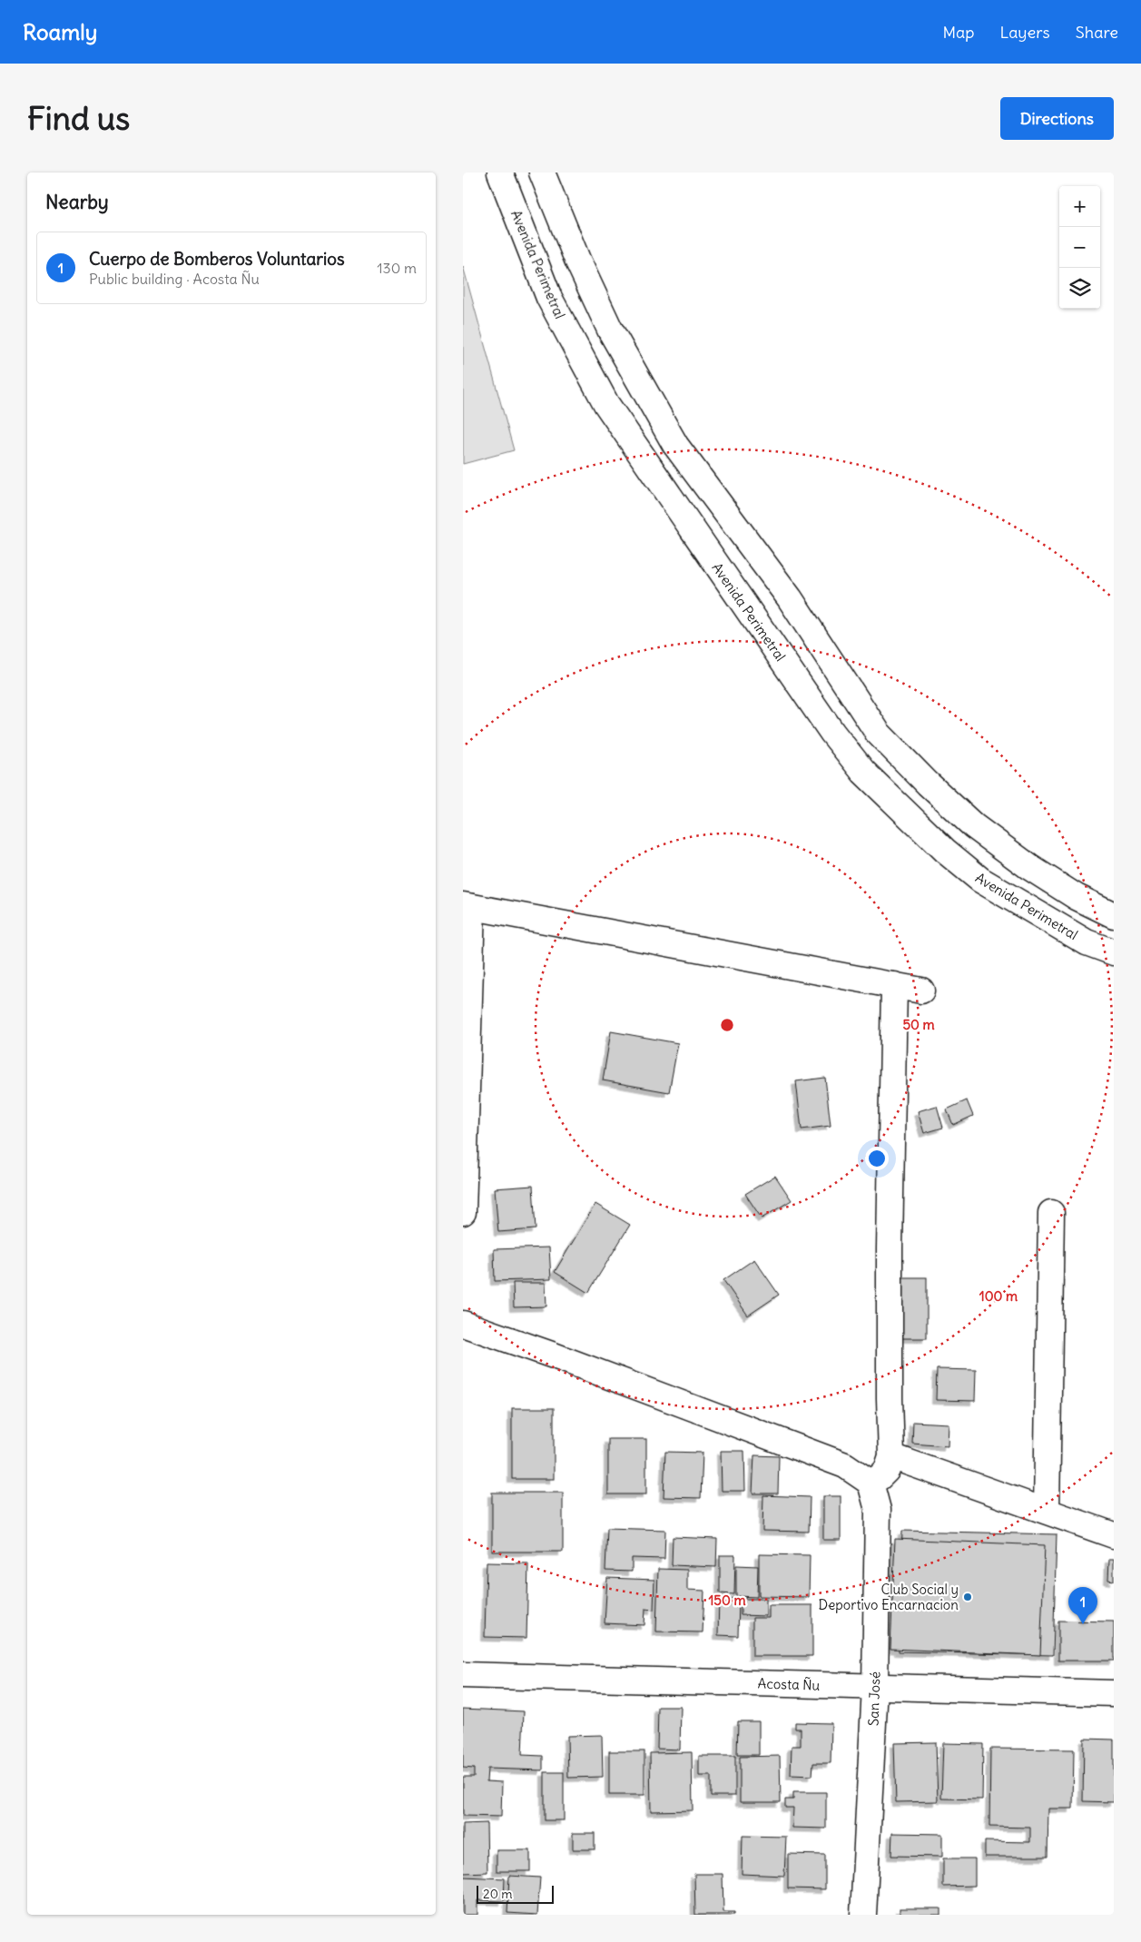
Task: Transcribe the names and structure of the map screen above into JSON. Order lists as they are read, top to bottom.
{
  "streets": {
    "street": ["Avenida Perimetral", "Acosta Ñu", "San José"]
  },
  "crossings": [
    ["Acosta Ñu", "San José"]
  ],
  "places": ["Club Social y Deportivo Encarnacion"],
  "scale_bar": "20 m",
  "page": {
    "header": "Roamly",
    "nav": ["Map", "Layers", "Share"],
    "buttons": "Directions",
    "title": "Find us",
    "heading": "Nearby",
    "map_buttons": ["+", "−"],
    "list": [
      {
        "mark": "1",
        "name": "Cuerpo de Bomberos Voluntarios",
        "note": "Public building · Acosta Ñu",
        "value": "130 m"
      }
    ],
    "pins": "1",
    "scale": "20 m"
  },
  "rings": ["50 m", "100 m", "150 m"]
}
